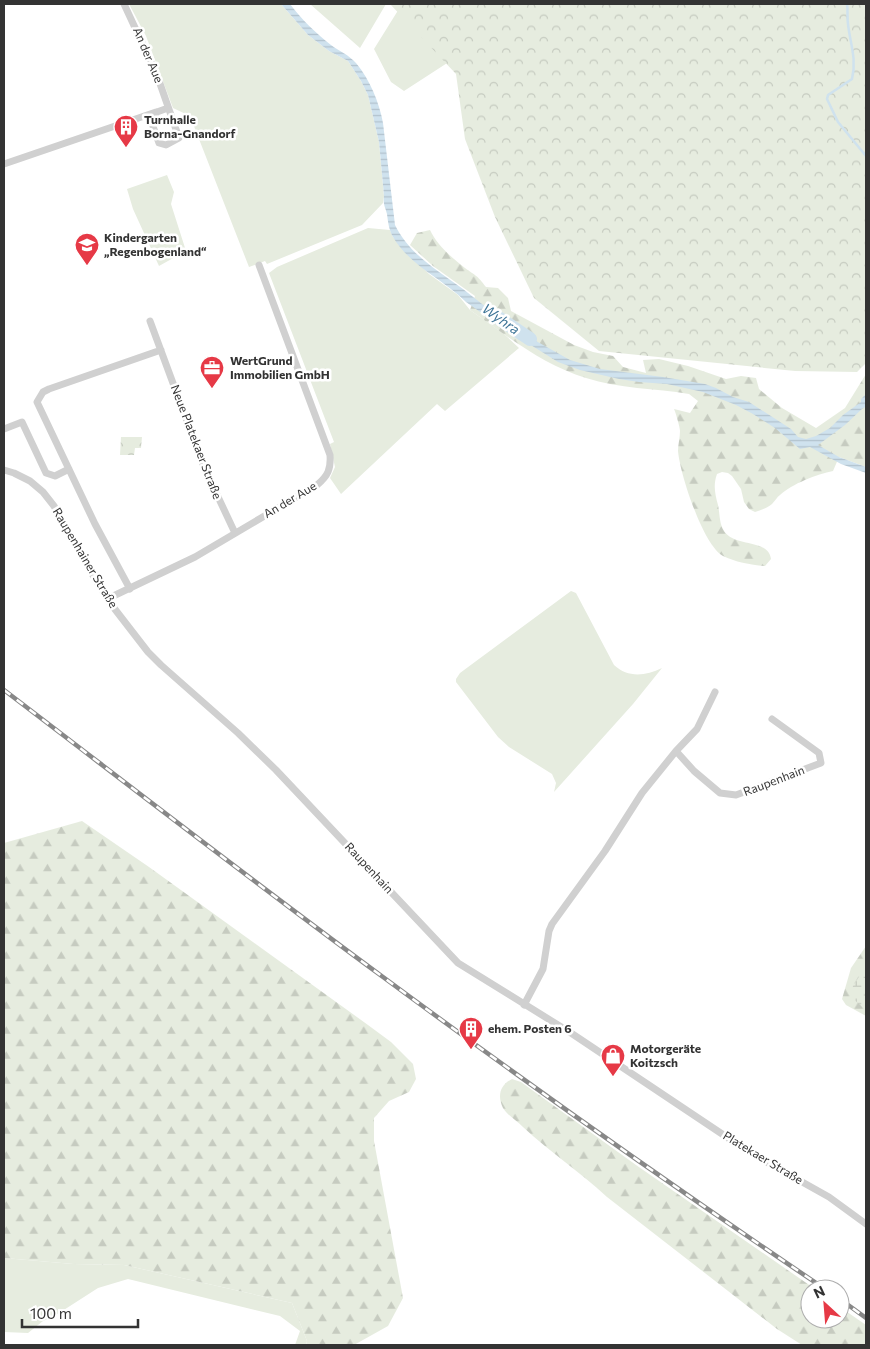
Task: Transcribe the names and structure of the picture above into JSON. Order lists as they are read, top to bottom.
{
  "streets": {
    "street": [
      "An der Aue",
      "Neue Platekaer Straße",
      "Raupenhainer Straße",
      "Raupenhain",
      "Platekaer Straße"
    ]
  },
  "crossings": [
    ["An der Aue", "Neue Platekaer Straße"],
    ["An der Aue", "Raupenhainer Straße"],
    ["Neue Platekaer Straße", "Raupenhainer Straße"],
    ["Raupenhainer Straße", "Raupenhain"],
    ["Raupenhain", "Platekaer Straße"]
  ],
  "water": ["Wyhra"],
  "places": {
    "building": ["Turnhalle Borna-Gnandorf", "ehem. Posten 6"],
    "school or university": ["Kindergarten „Regenbogenland“"],
    "office": ["WertGrund Immobilien GmbH"],
    "shop": ["Motorgeräte Koitzsch"]
  },
  "scale_bar": "100 m",
  "north": "top left"
}
